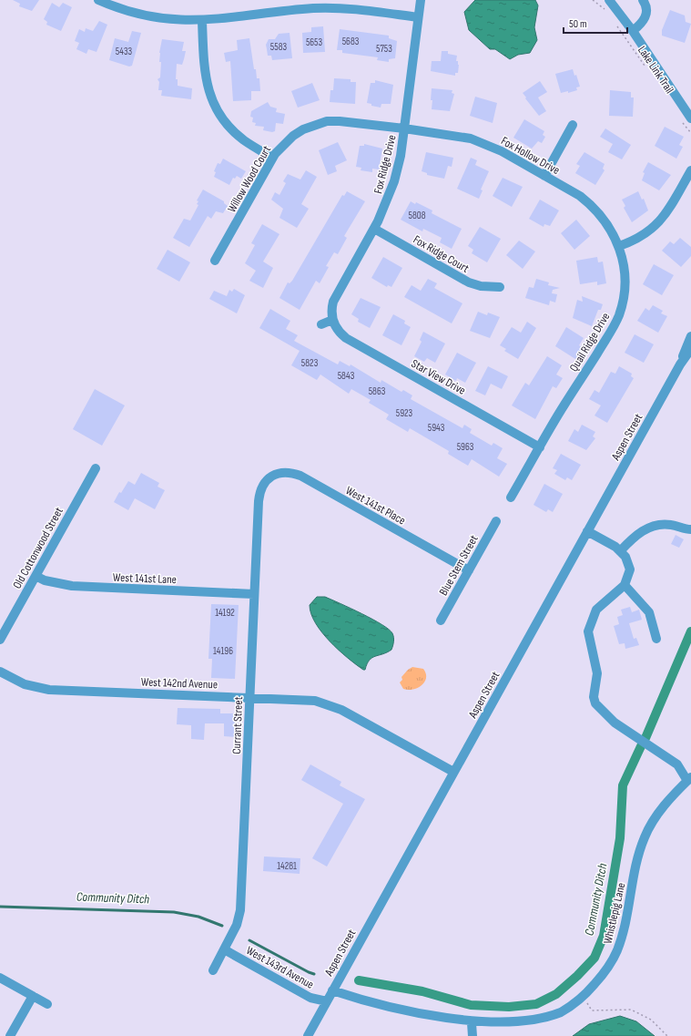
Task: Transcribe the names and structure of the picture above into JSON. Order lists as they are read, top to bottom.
{
  "streets": {
    "street": [
      "Fox Hollow Drive",
      "Fox Ridge Drive",
      "Willow Wood Court",
      "Fox Ridge Court",
      "Quail Ridge Drive",
      "Star View Drive",
      "Aspen Street",
      "West 141st Place",
      "Old Cottonwood Street",
      "Blue Stem Street",
      "West 141st Lane",
      "West 142nd Avenue",
      "Currant Street",
      "Whistlepig Lane",
      "West 143rd Avenue"
    ],
    "path": ["Lake Link Trail"]
  },
  "crossings": [
    ["Fox Hollow Drive", "Fox Ridge Drive"],
    ["Fox Hollow Drive", "Willow Wood Court"],
    ["Fox Hollow Drive", "Quail Ridge Drive"],
    ["Fox Ridge Drive", "Willow Wood Court"],
    ["Fox Ridge Drive", "Fox Ridge Court"],
    ["Fox Ridge Drive", "Star View Drive"],
    ["Quail Ridge Drive", "Star View Drive"],
    ["Aspen Street", "West 142nd Avenue"],
    ["Aspen Street", "Whistlepig Lane"],
    ["Aspen Street", "West 143rd Avenue"],
    ["West 141st Place", "Blue Stem Street"],
    ["West 141st Place", "Currant Street"],
    ["Old Cottonwood Street", "West 141st Lane"],
    ["West 141st Lane", "Currant Street"],
    ["West 142nd Avenue", "Currant Street"],
    ["Currant Street", "West 143rd Avenue"]
  ],
  "water": ["Community Ditch"],
  "house_numbers": [
    "5683",
    "5653",
    "5583",
    "5753",
    "5433",
    "5808",
    "5823",
    "5843",
    "5863",
    "5923",
    "5943",
    "5963",
    "14192",
    "14196",
    "14281"
  ],
  "scale_bar": "50 m"
}
